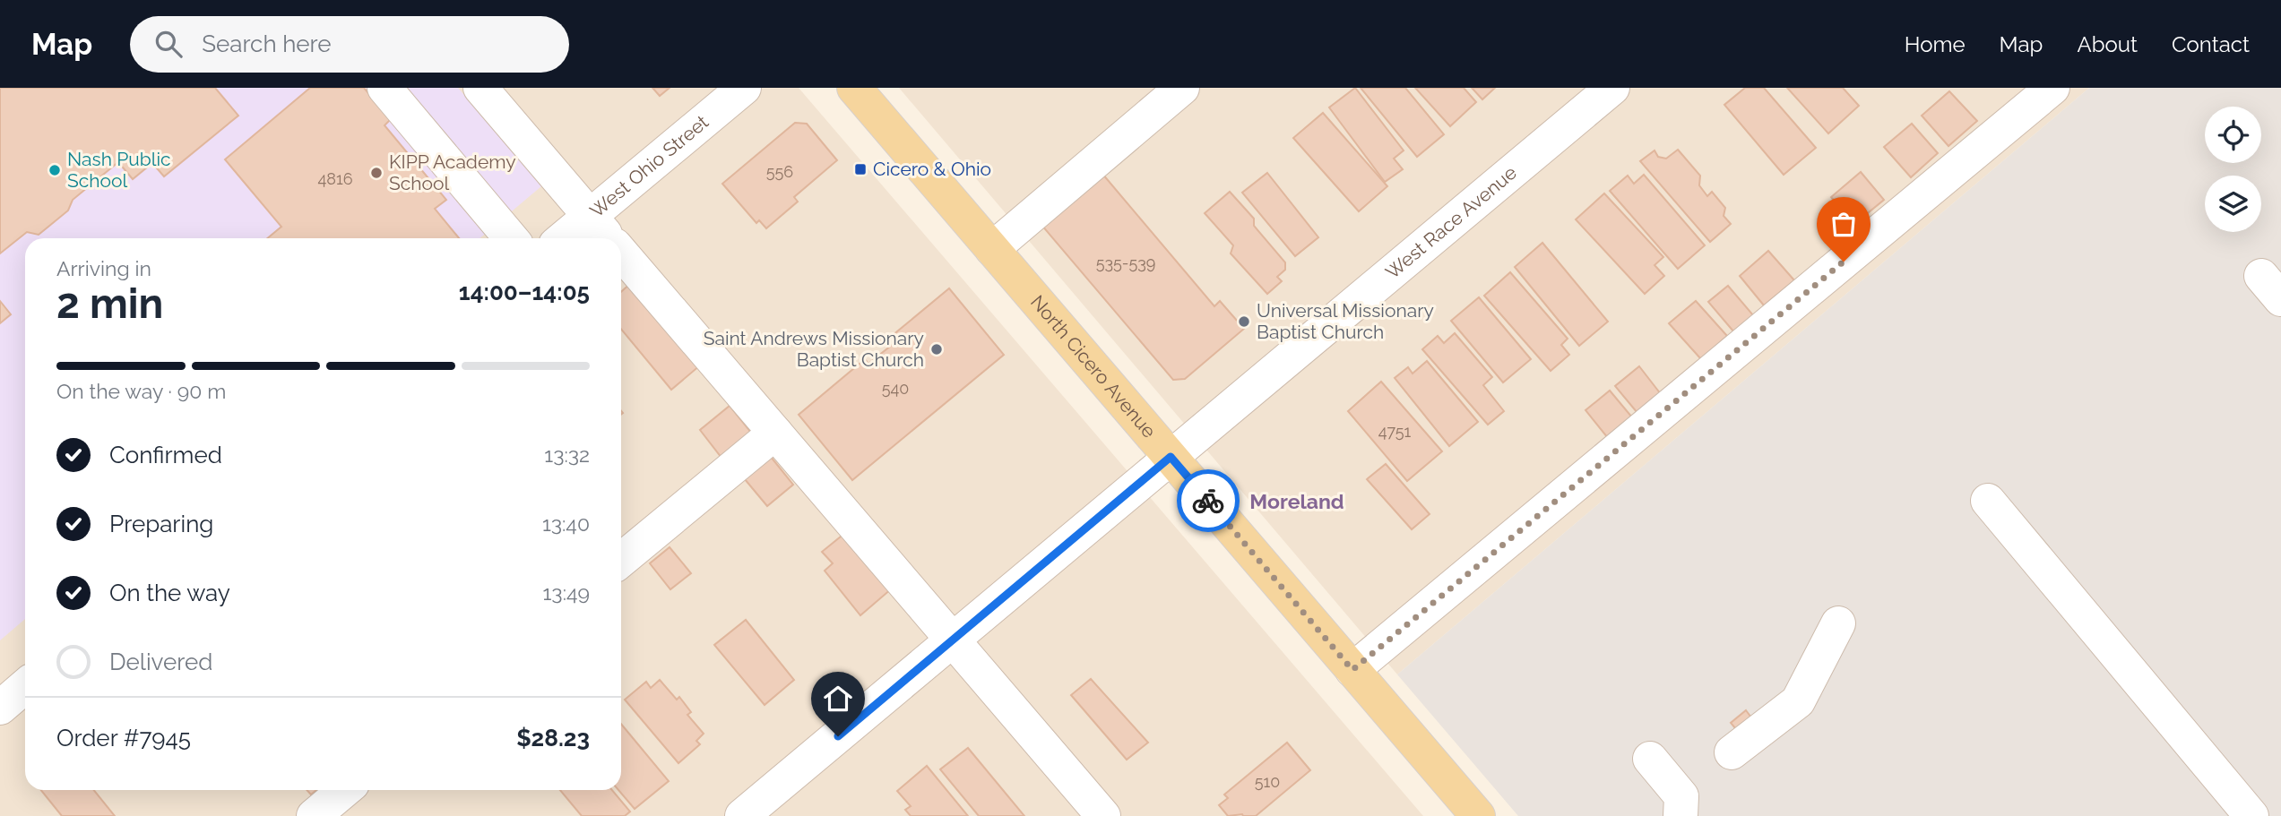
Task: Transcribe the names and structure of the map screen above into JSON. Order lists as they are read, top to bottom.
{
  "streets": {
    "main road": ["North Cicero Avenue"],
    "street": ["West Ohio Street", "West Race Avenue"]
  },
  "crossings": [
    ["West Race Avenue", "North Cicero Avenue"]
  ],
  "districts": ["Moreland"],
  "places": {
    "transit": ["Cicero & Ohio"],
    "other": [
      "Nash Public School",
      "KIPP Academy School",
      "Universal Missionary Baptist Church",
      "Saint Andrews Missionary Baptist Church"
    ]
  },
  "house_numbers": [
    "556",
    "4816",
    "535-539",
    "540",
    "4751",
    "510"
  ],
  "page": {
    "header": "Map",
    "search": "Search here",
    "nav": [
      "Home",
      "Map",
      "About",
      "Contact"
    ],
    "heading": ["2 min", "Arriving in", "14:00–14:05"],
    "panel": ["Order #7945", "$28.23"],
    "bar": "On the way · 90 m",
    "list": [
      ["Confirmed", "13:32"],
      ["Preparing", "13:40"],
      ["On the way", "13:49"],
      "Delivered"
    ]
  }
}
